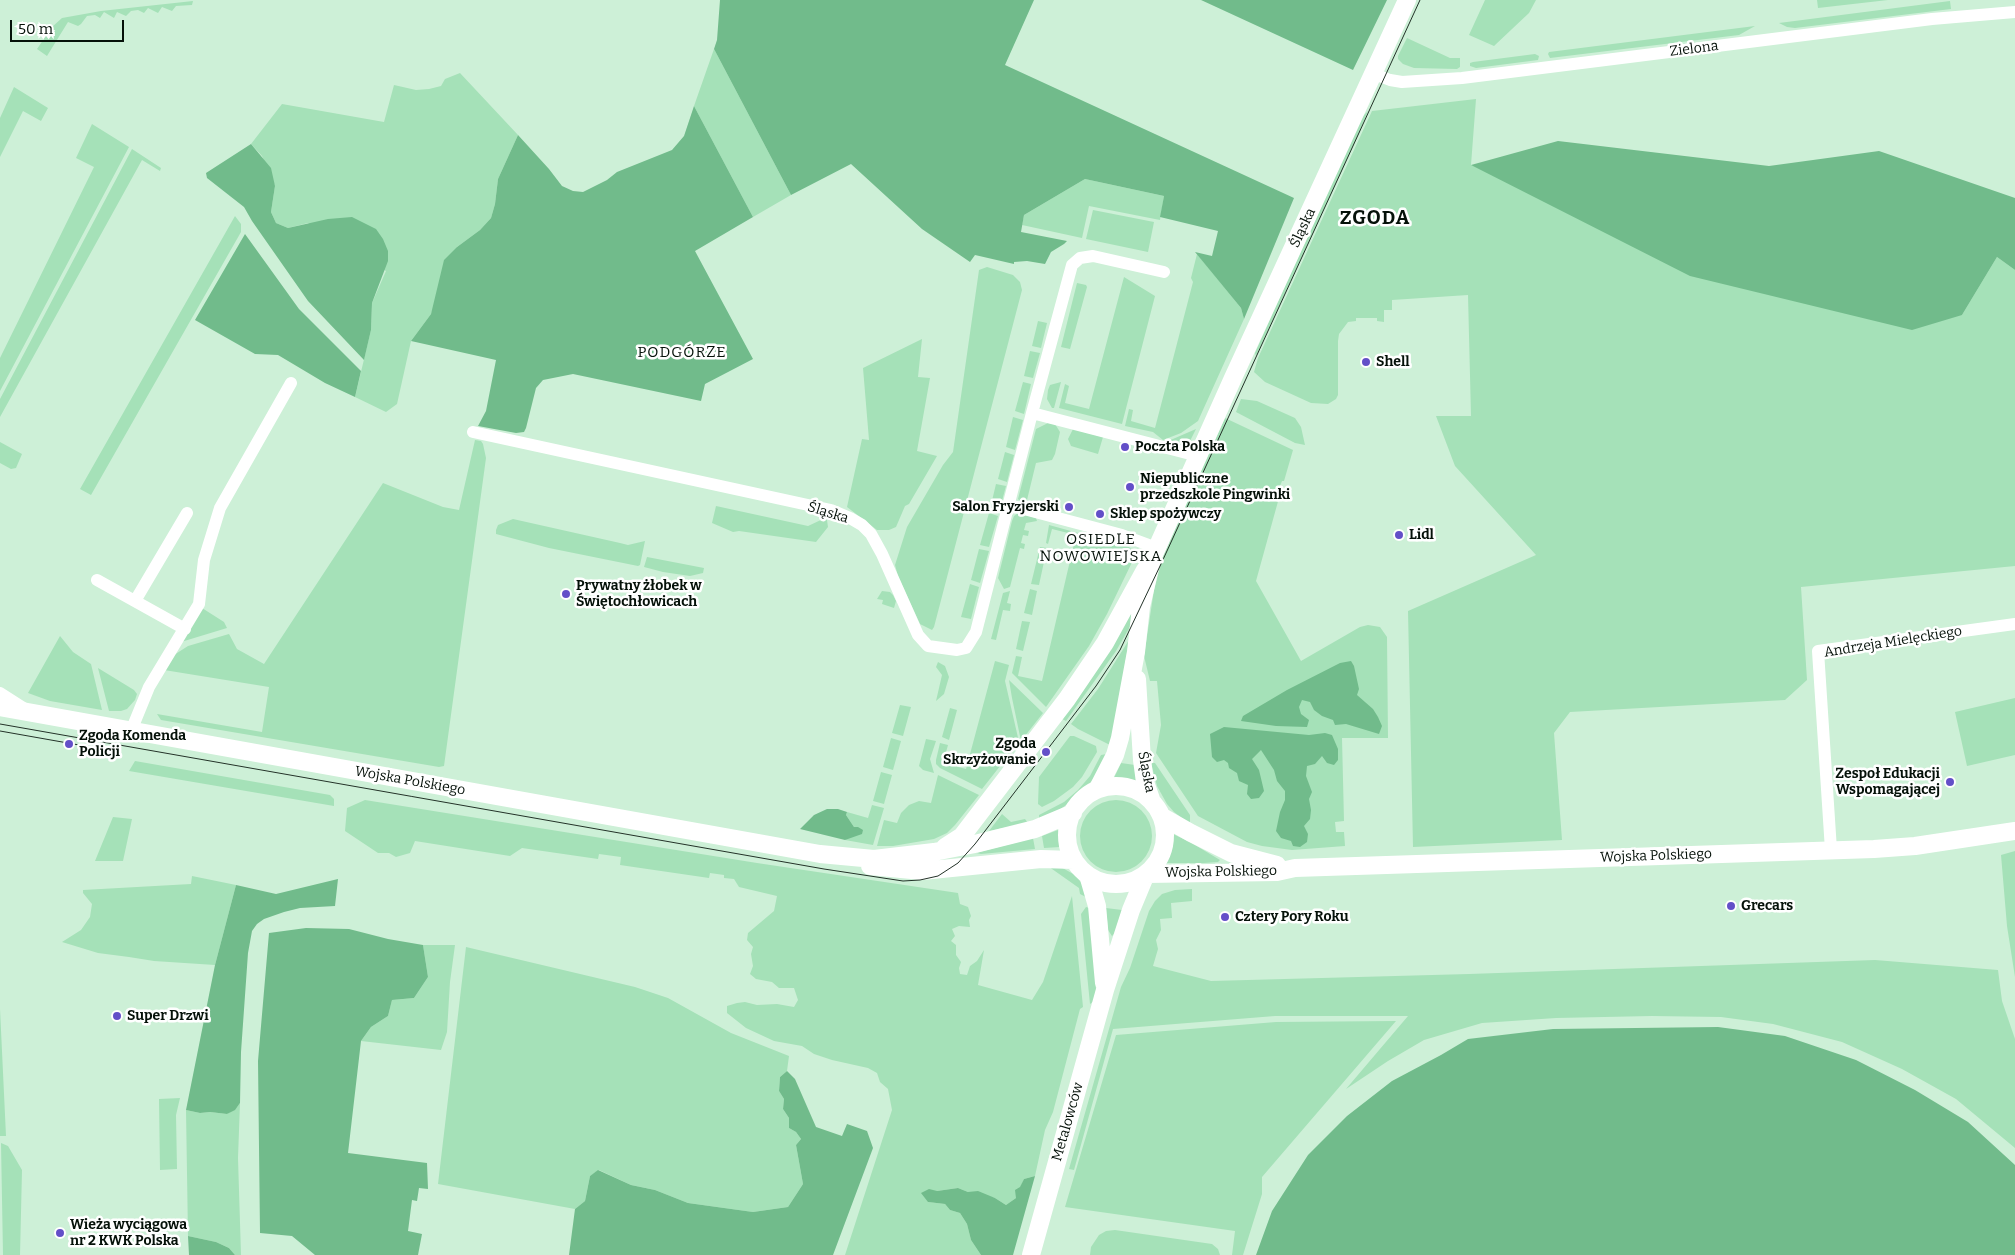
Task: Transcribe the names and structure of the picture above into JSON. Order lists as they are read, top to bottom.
{
  "streets": {
    "street": [
      "Zielona",
      "Śląska",
      "Andrzeja Mielęckiego",
      "Wojska Polskiego",
      "Metalowców"
    ]
  },
  "crossings": [
    ["Zielona", "Śląska"],
    ["Śląska", "Wojska Polskiego"],
    ["Śląska", "Metalowców"],
    ["Andrzeja Mielęckiego", "Wojska Polskiego"],
    ["Wojska Polskiego", "Metalowców"]
  ],
  "districts": ["ZGODA", "PODGÓRZE", "OSIEDLE NOWOWIEJSKA"],
  "places": [
    "Shell",
    "Poczta Polska",
    "Niepubliczne przedszkole Pingwinki",
    "Salon Fryzjerski",
    "Sklep spożywczy",
    "Lidl",
    "Prywatny żłobek w Świętochłowicach",
    "Zgoda Komenda Policji",
    "Zgoda Skrzyżowanie",
    "Zespoł Edukacji Wspomagającej",
    "Grecars",
    "Cztery Pory Roku",
    "Super Drzwi",
    "Wieża wyciągowa nr 2 KWK Polska"
  ],
  "scale_bar": "50 m"
}
